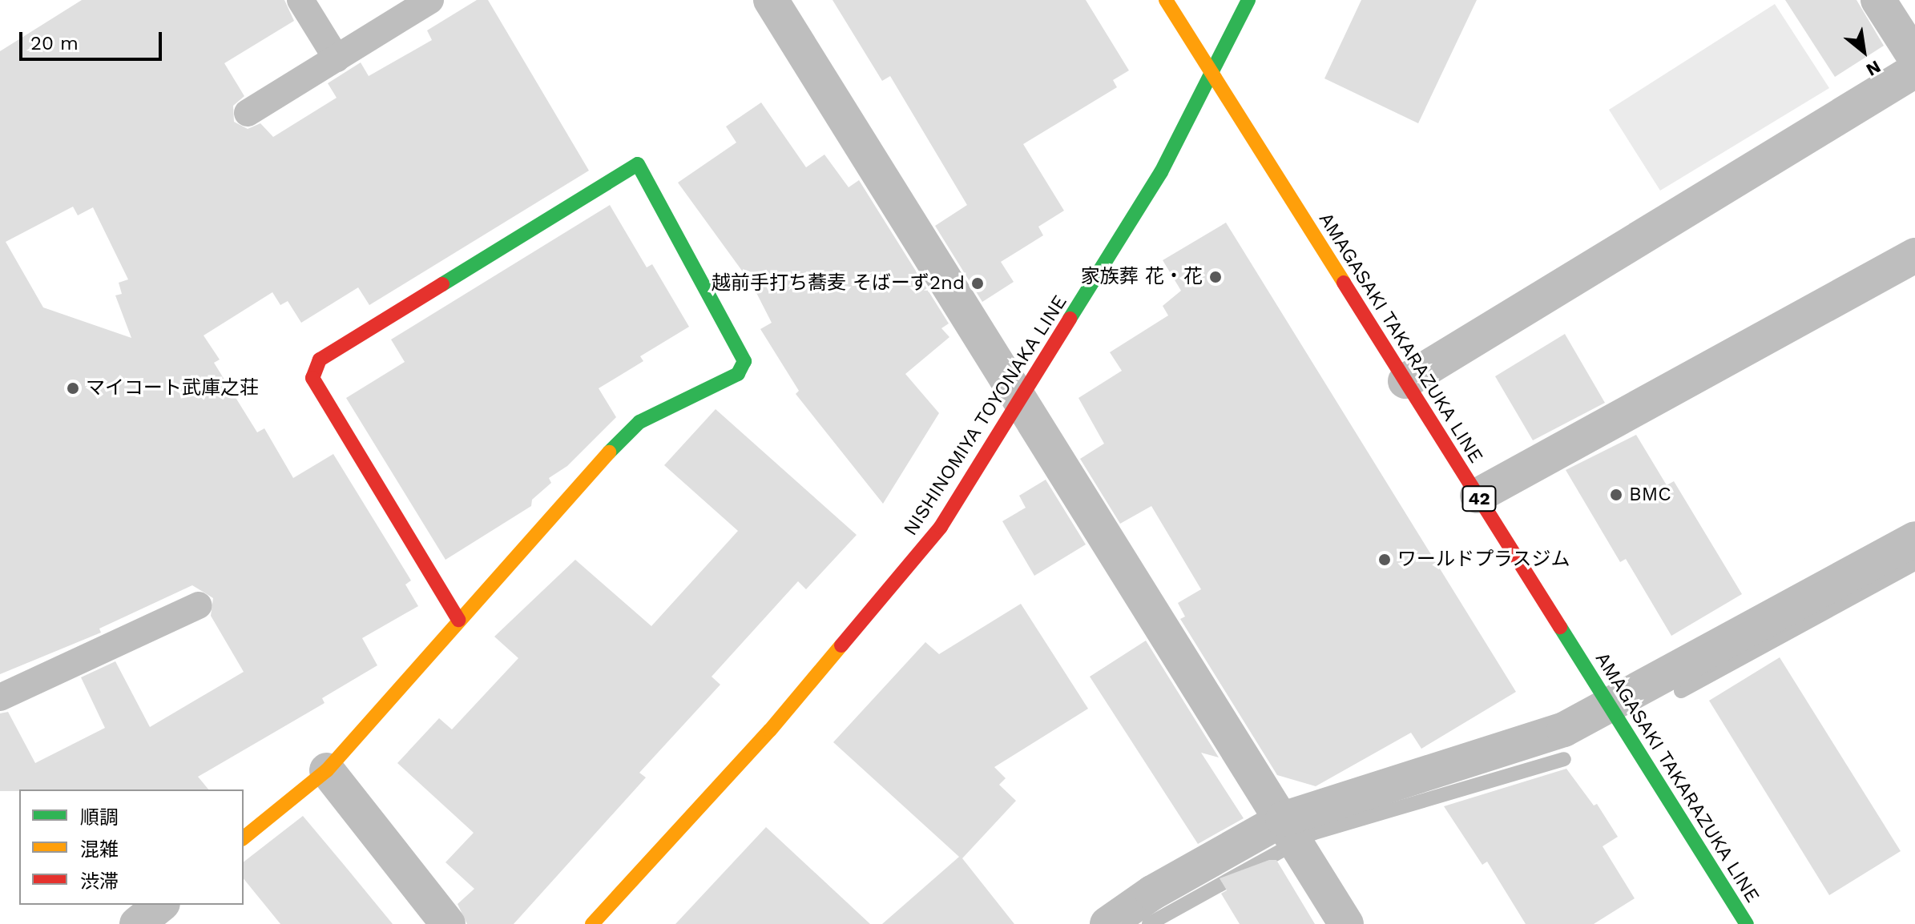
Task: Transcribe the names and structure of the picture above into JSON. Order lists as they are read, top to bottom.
{
  "streets": {
    "main road": ["AMAGASAKI TAKARAZUKA LINE", "NISHINOMIYA TOYONAKA LINE", "42"]
  },
  "crossings": [
    ["AMAGASAKI TAKARAZUKA LINE", "NISHINOMIYA TOYONAKA LINE"]
  ],
  "places": [
    "家族葬 花・花",
    "越前手打ち蕎麦 そばーず2nd",
    "マイコート武庫之荘",
    "BMC",
    "ワールドプラスジム"
  ],
  "legend": ["順調", "混雑", "渋滞"],
  "scale_bar": "20 m",
  "north": "bottom right"
}
